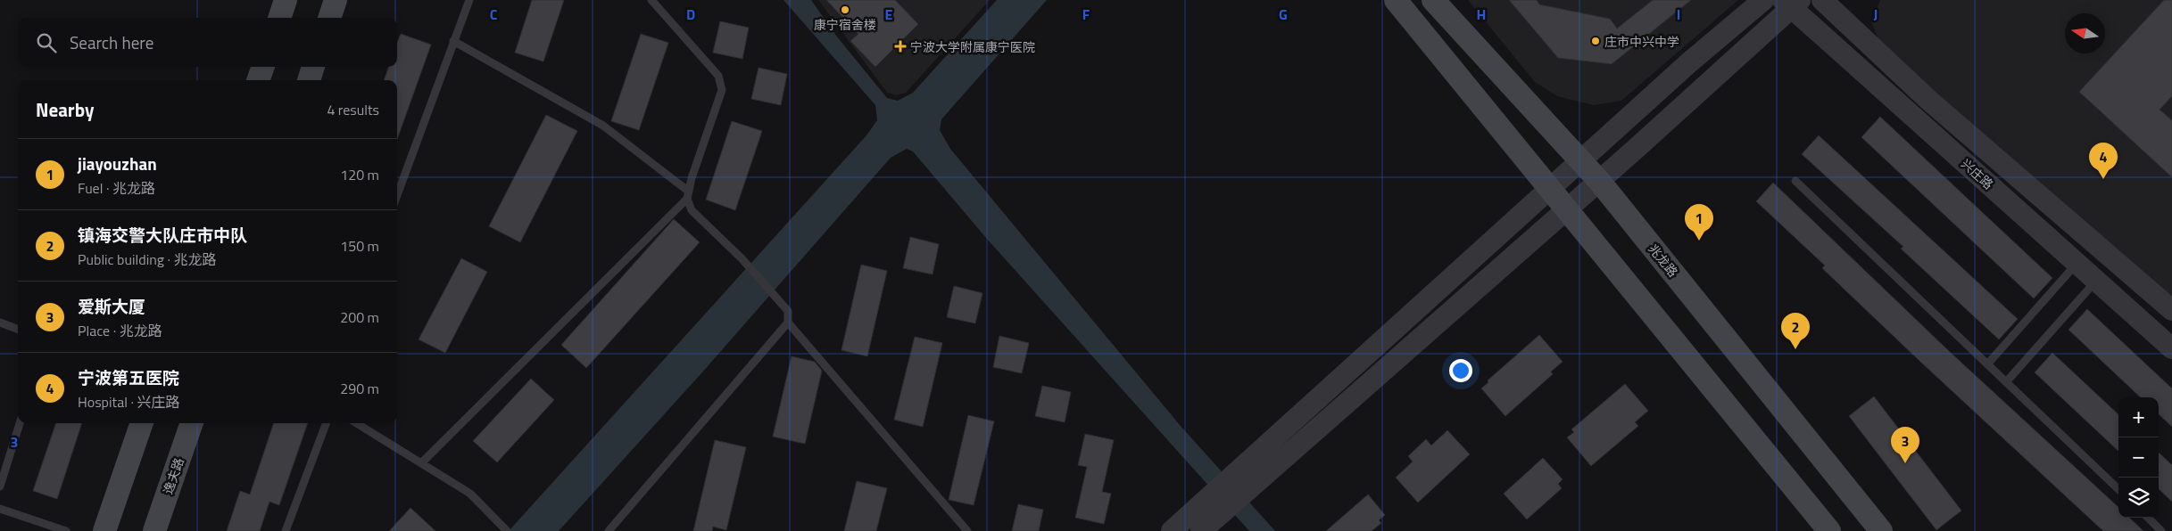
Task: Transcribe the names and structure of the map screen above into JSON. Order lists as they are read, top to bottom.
{
  "streets": {
    "main road": ["兆龙路", "逸夫路"],
    "street": ["兴庄路"]
  },
  "places": {
    "other": ["康宁宿舍楼", "庄市中兴中学"],
    "health": ["宁波大学附属康宁医院"]
  },
  "north": "left",
  "page": {
    "search": "Search here",
    "heading": ["Nearby", "4 results"],
    "list": [
      {
        "mark": "1",
        "name": "jiayouzhan",
        "note": "Fuel · 兆龙路",
        "value": "120 m"
      },
      {
        "mark": "2",
        "name": "镇海交警大队庄市中队",
        "note": "Public building · 兆龙路",
        "value": "150 m"
      },
      {
        "mark": "3",
        "name": "爱斯大厦",
        "note": "Place · 兆龙路",
        "value": "200 m"
      },
      {
        "mark": "4",
        "name": "宁波第五医院",
        "note": "Hospital · 兴庄路",
        "value": "290 m"
      }
    ],
    "pins": [
      "4",
      "1",
      "2",
      "3"
    ],
    "map_buttons": ["+", "−"]
  },
  "grid": {
    "columns": [
      "C",
      "D",
      "E",
      "F",
      "G",
      "H",
      "I",
      "J"
    ],
    "rows": ["3"]
  }
}
